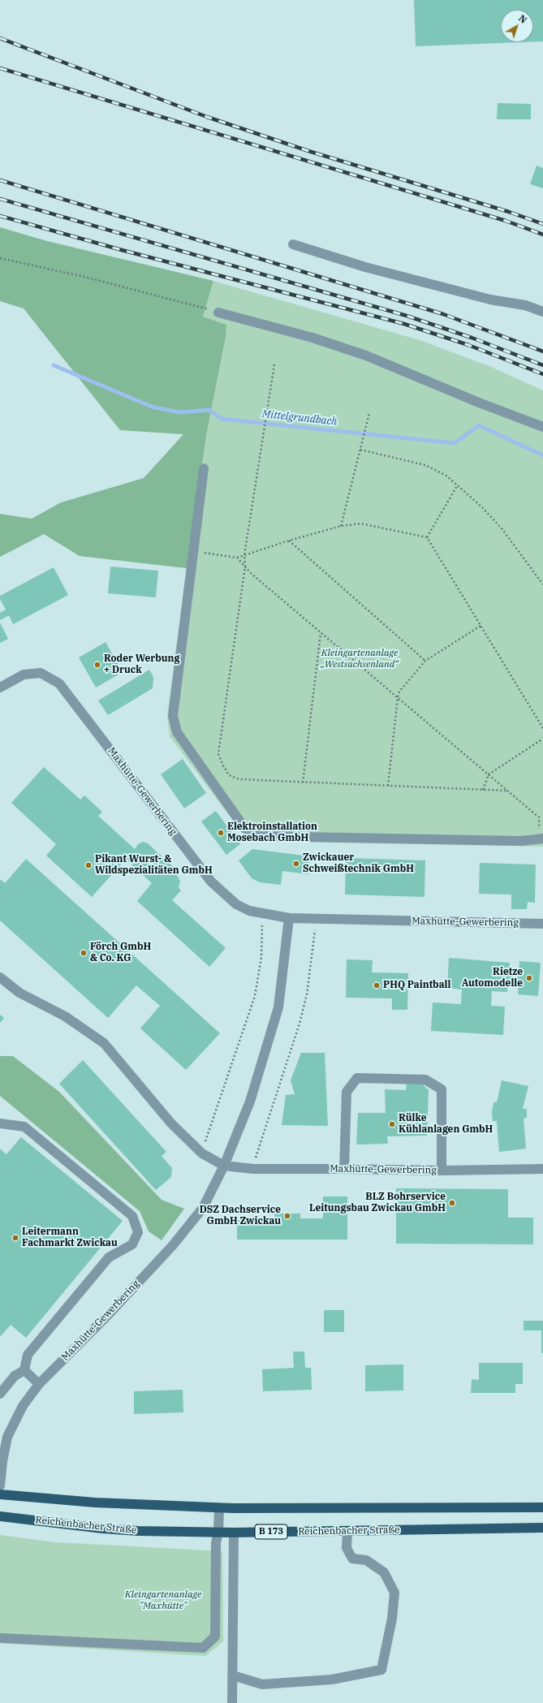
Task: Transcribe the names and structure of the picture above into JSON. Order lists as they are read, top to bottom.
{
  "streets": {
    "main road": ["Reichenbacher Straße", "B 173"],
    "street": ["Maxhütte-Gewerbering"]
  },
  "water": ["Mittelgrundbach"],
  "parks": ["Kleingartenanlage „Westsachsenland“", "Kleingartenanlage \"Maxhütte\""],
  "places": [
    "Roder Werbung + Druck",
    "Elektroinstallation Mosebach GmbH",
    "Zwickauer Schweißtechnik GmbH",
    "Pikant Wurst- & Wildspezialitäten GmbH",
    "Förch GmbH & Co. KG",
    "Rietze Automodelle",
    "PHQ Paintball",
    "Rülke Kühlanlagen GmbH",
    "BLZ Bohrservice Leitungsbau Zwickau GmbH",
    "DSZ Dachservice GmbH Zwickau",
    "Leitermann Fachmarkt Zwickau"
  ],
  "north": "top right"
}
